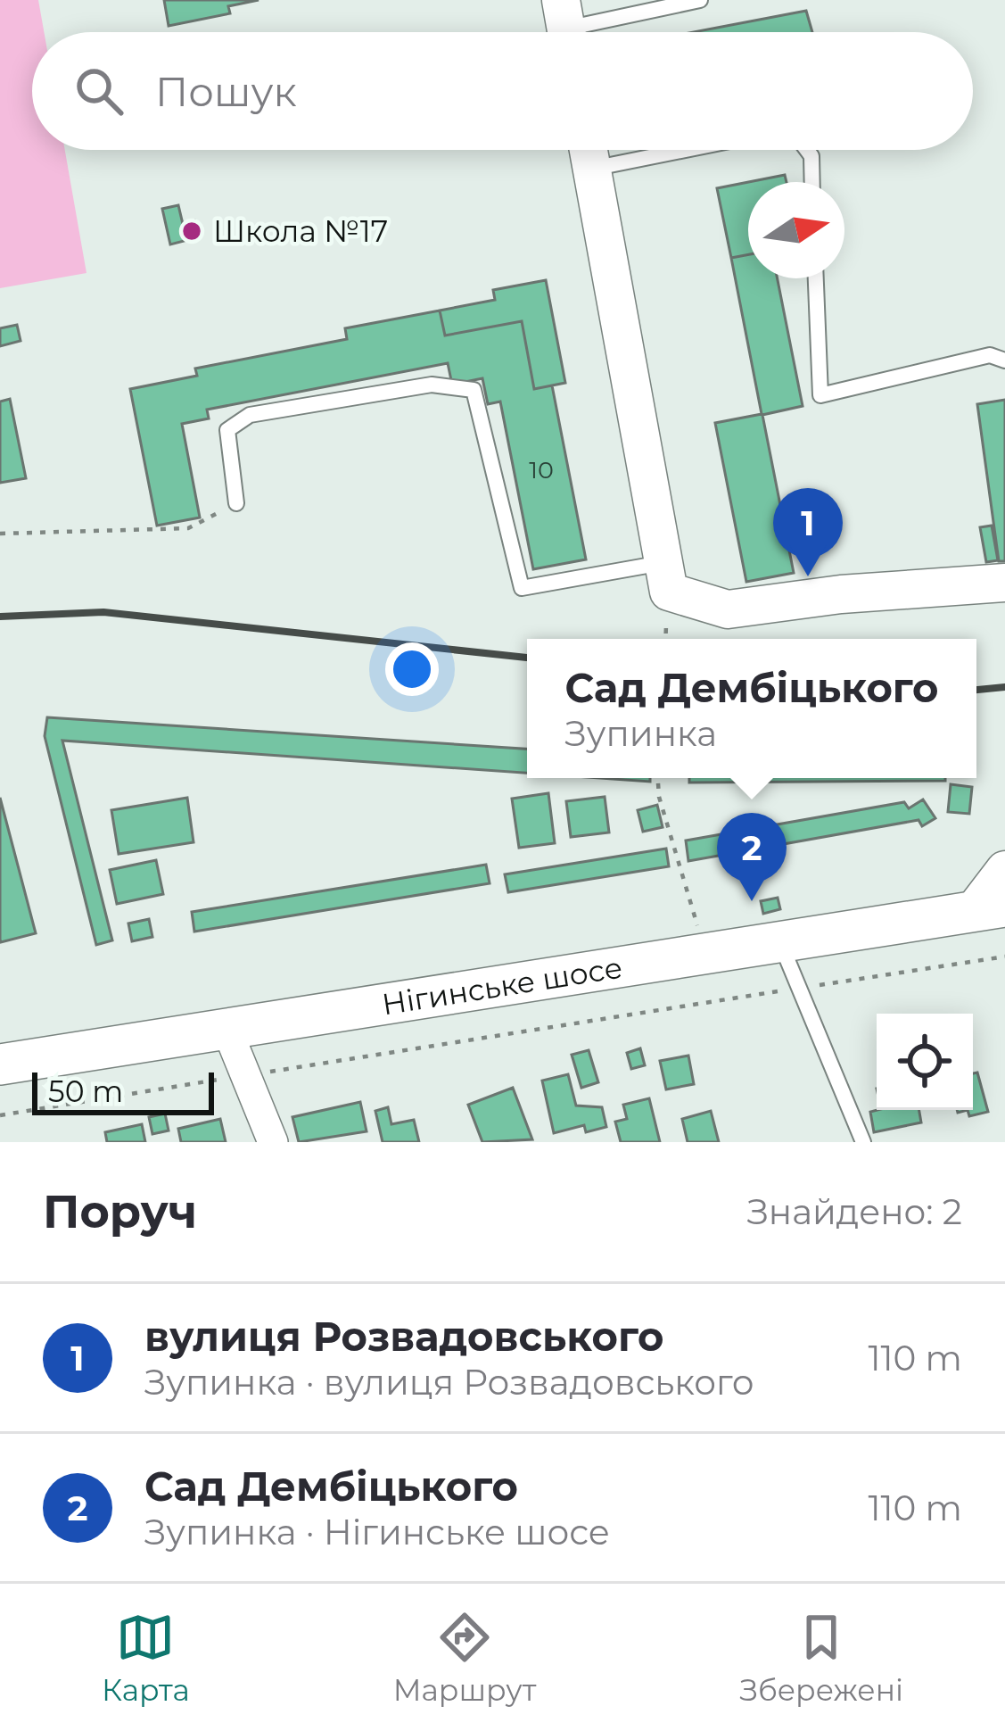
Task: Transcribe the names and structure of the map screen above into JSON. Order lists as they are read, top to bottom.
{
  "streets": {
    "main road": ["Нігинське шосе"]
  },
  "places": ["Школа №17"],
  "house_numbers": ["10"],
  "scale_bar": "50 m",
  "north": "right",
  "page": {
    "search": "Пошук",
    "pins": ["1", "2"],
    "popup": ["Сад Дембіцького", "Зупинка"],
    "scale": "50 m",
    "heading": ["Поруч", "Знайдено: 2"],
    "list": [
      {
        "mark": "1",
        "name": "вулиця Розвадовського",
        "note": "Зупинка · вулиця Розвадовського",
        "value": "110 m"
      },
      {
        "mark": "2",
        "name": "Сад Дембіцького",
        "note": "Зупинка · Нігинське шосе",
        "value": "110 m"
      }
    ],
    "nav": ["Карта", "Маршрут", "Збережені"]
  }
}
